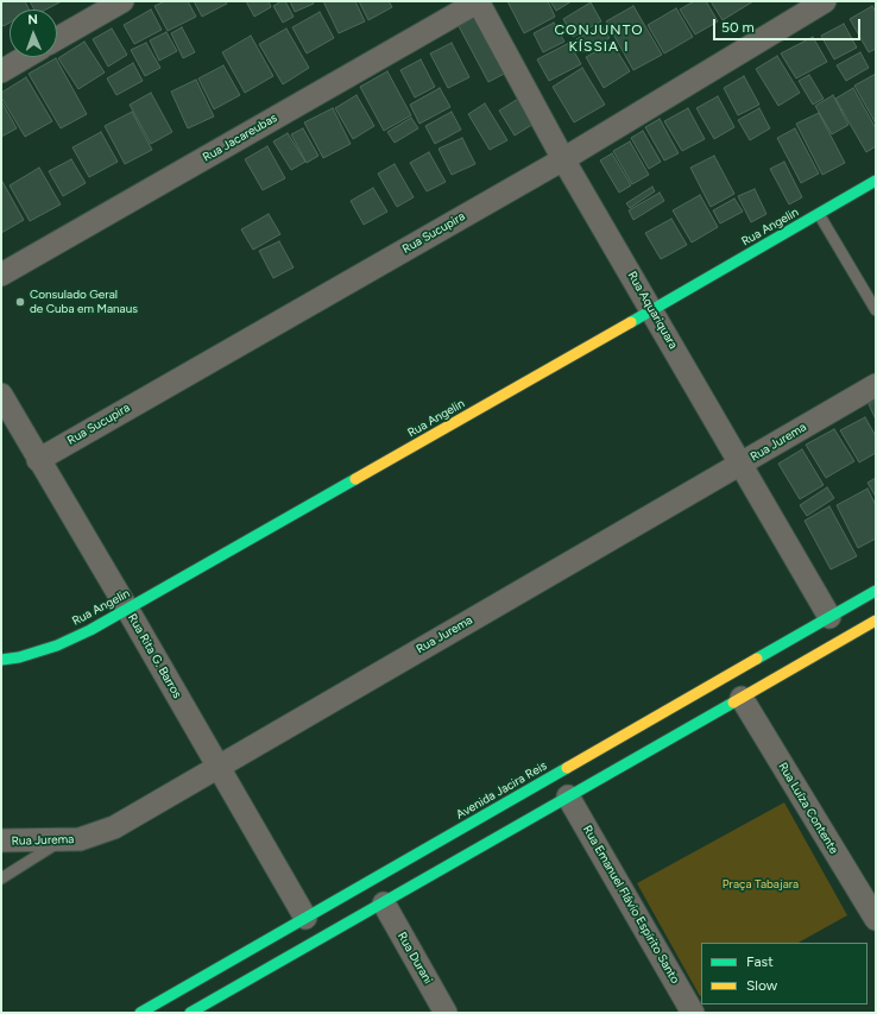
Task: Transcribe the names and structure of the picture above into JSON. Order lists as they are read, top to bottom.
{
  "streets": {
    "main road": ["Rua Angelin", "Avenida Jacira Reis"],
    "street": [
      "Rua Jacareubas",
      "Rua Sucupira",
      "Rua Aquariquara",
      "Rua Jurema",
      "Rua Rita G. Barros",
      "Rua Luíza Contente",
      "Rua Emanuel Flávio Espírito Santo",
      "Rua Durani"
    ]
  },
  "crossings": [
    ["Rua Jacareubas", "Rua Aquariquara"],
    ["Rua Angelin", "Rua Aquariquara"],
    ["Rua Angelin", "Rua Rita G. Barros"],
    ["Rua Sucupira", "Rua Aquariquara"],
    ["Rua Sucupira", "Rua Rita G. Barros"],
    ["Rua Aquariquara", "Rua Jurema"],
    ["Rua Aquariquara", "Avenida Jacira Reis"],
    ["Rua Jurema", "Rua Rita G. Barros"],
    ["Rua Rita G. Barros", "Avenida Jacira Reis"]
  ],
  "districts": ["CONJUNTO KÍSSIA I"],
  "parks": ["Praça Tabajara"],
  "places": ["Consulado Geral de Cuba em Manaus"],
  "legend": ["Fast", "Slow"],
  "scale_bar": "50 m",
  "north": "top"
}
